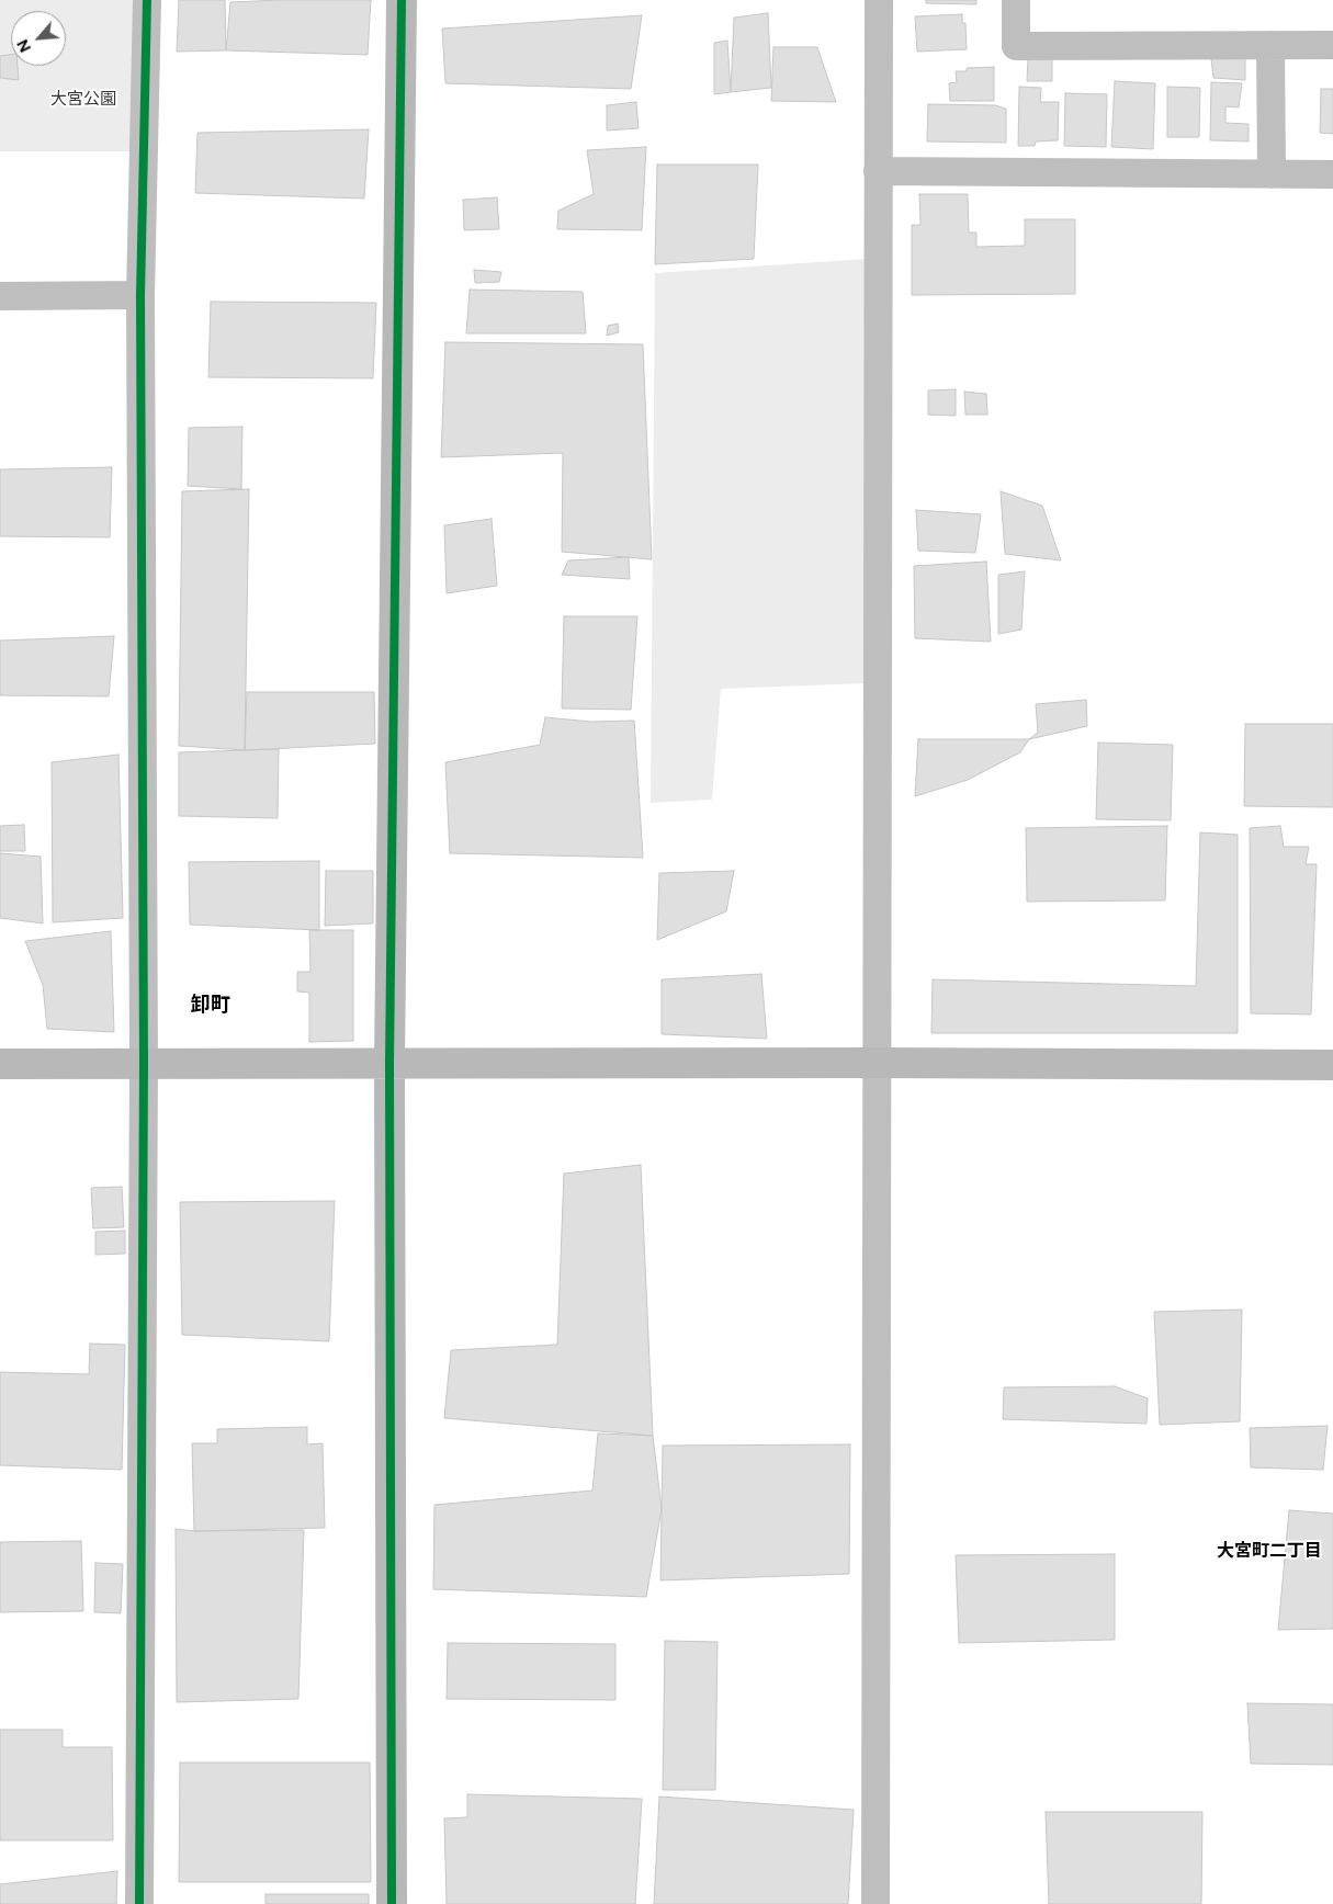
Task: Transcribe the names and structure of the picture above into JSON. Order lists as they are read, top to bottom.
{
  "districts": ["卸町", "大宮町二丁目"],
  "parks": ["大宮公園"],
  "north": "bottom left"
}
